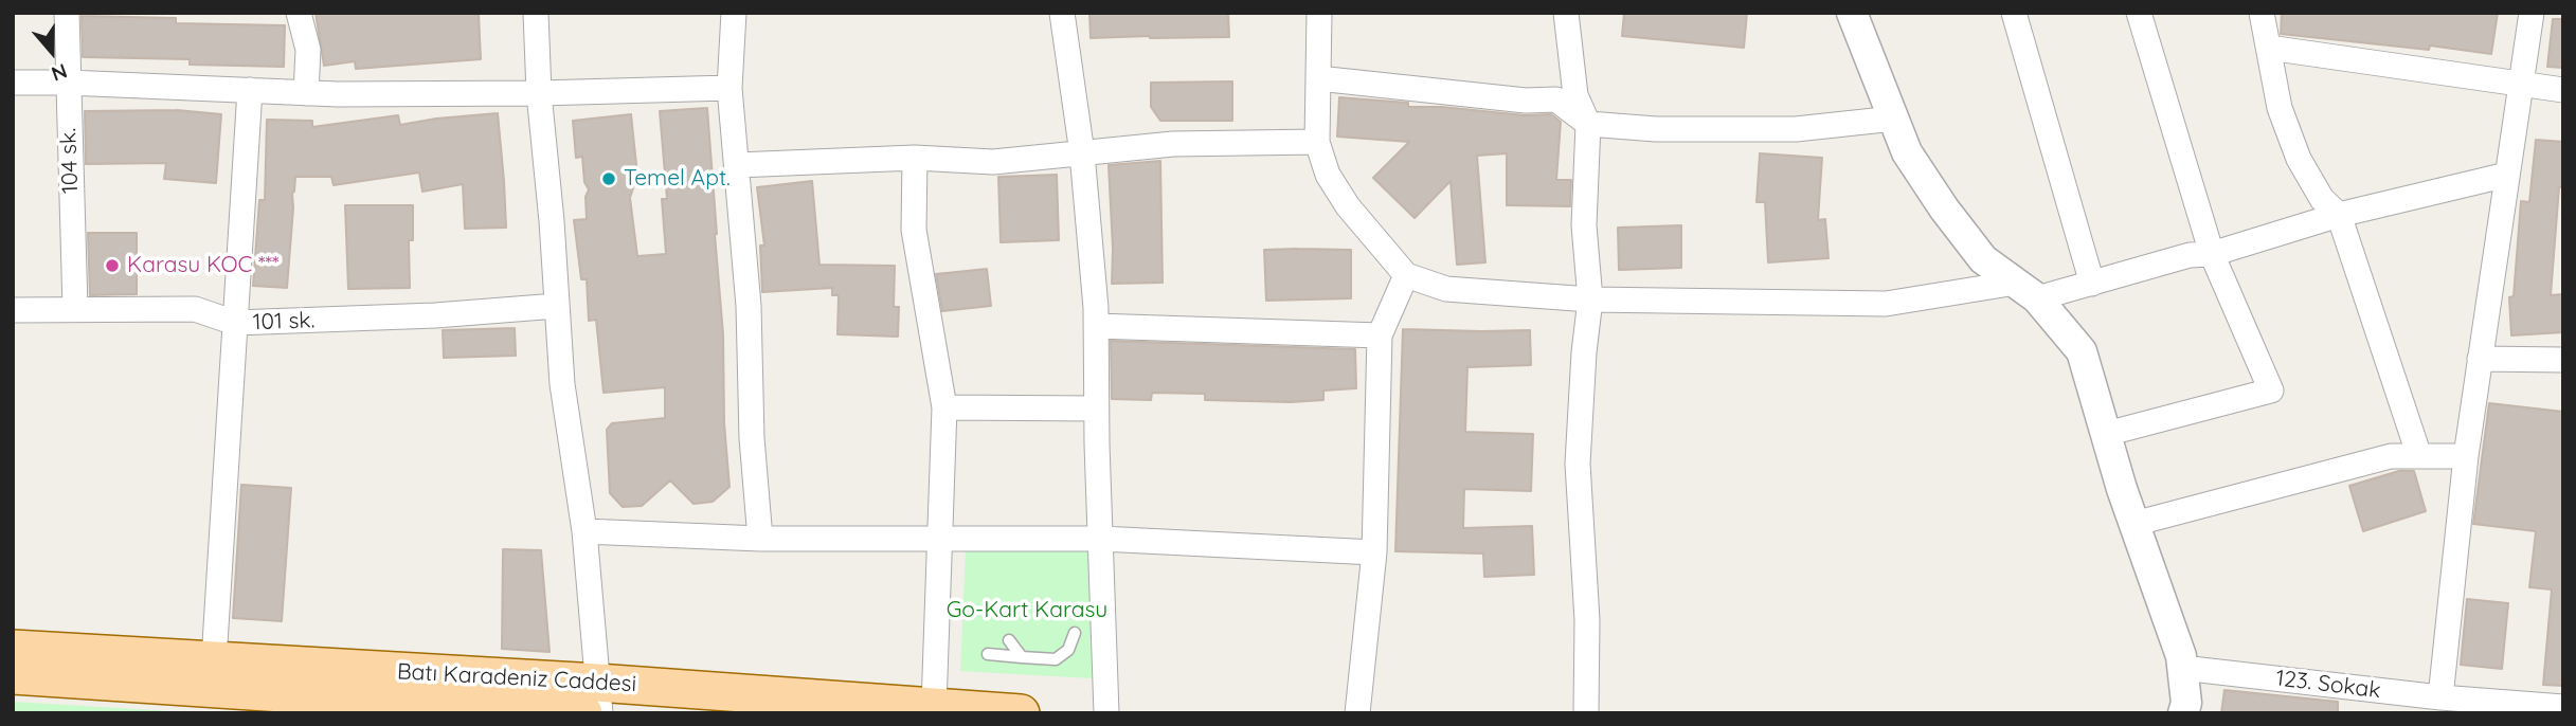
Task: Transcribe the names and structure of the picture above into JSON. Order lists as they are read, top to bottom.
{
  "streets": {
    "main road": ["Batı Karadeniz Caddesi"],
    "street": ["104 sk.", "101 sk.", "123. Sokak"]
  },
  "crossings": [
    ["104 sk.", "101 sk."]
  ],
  "parks": ["Go-Kart Karasu"],
  "places": ["Temel Apt.", "Karasu KOC ***"],
  "north": "bottom"
}
